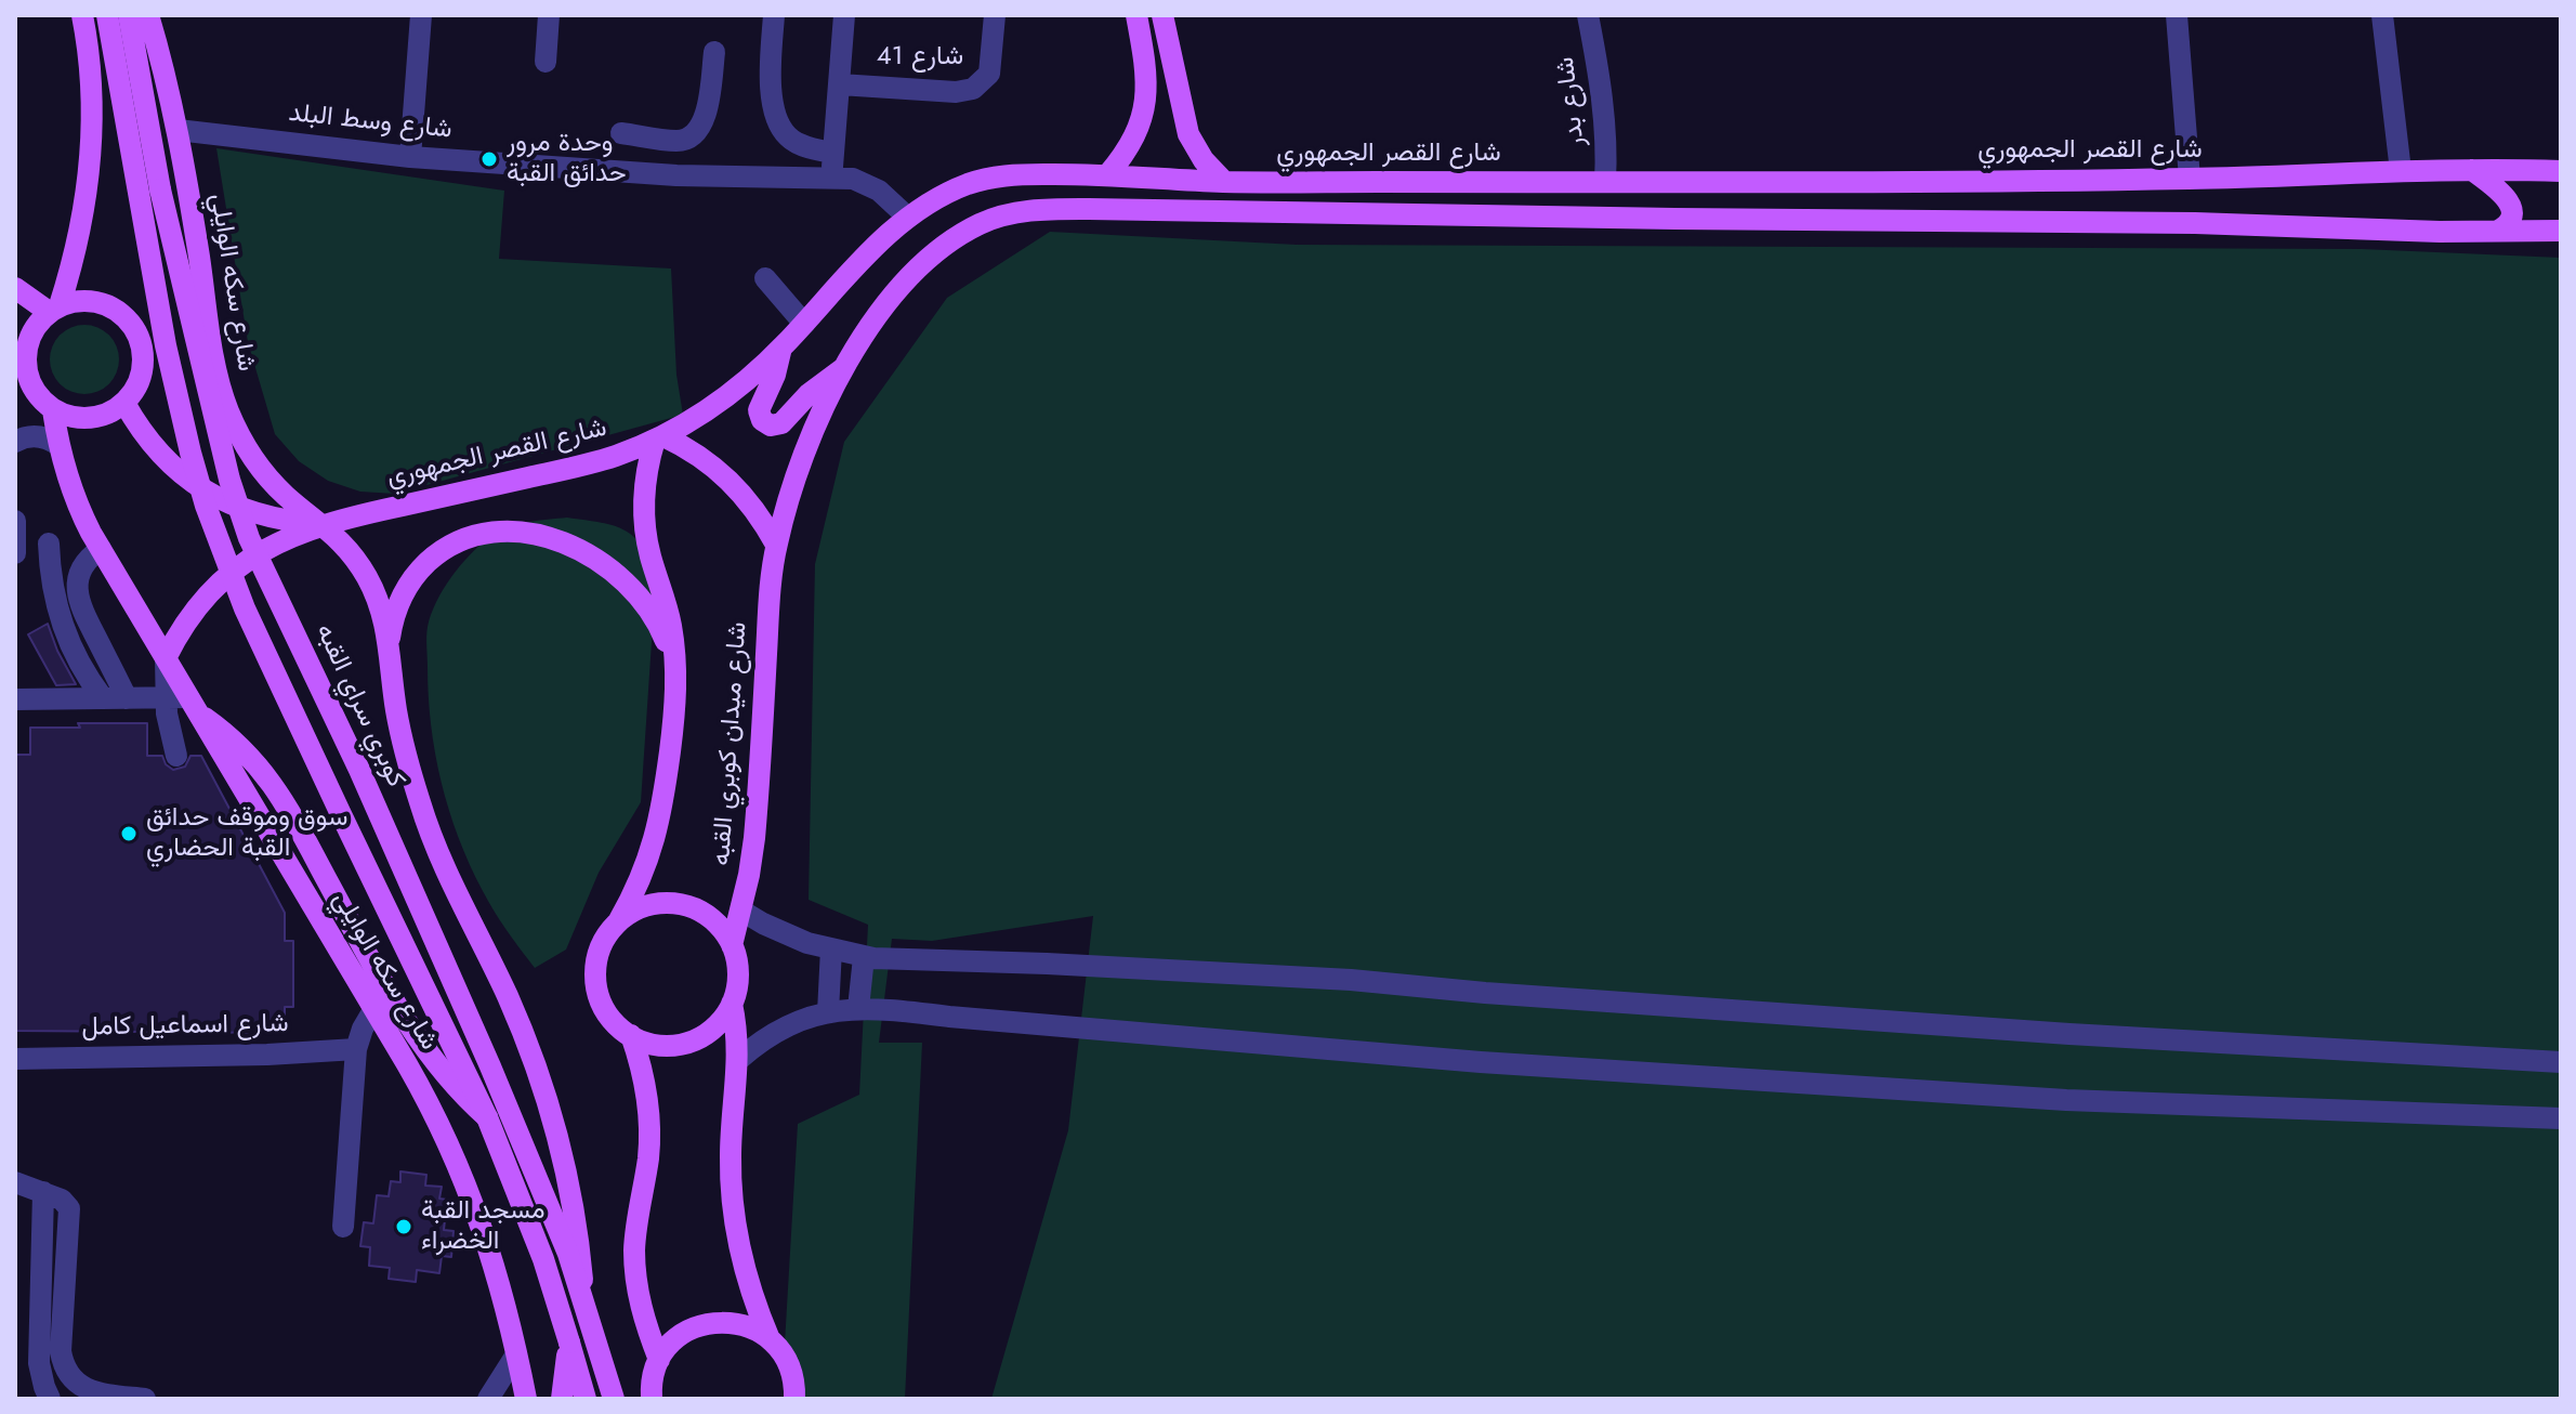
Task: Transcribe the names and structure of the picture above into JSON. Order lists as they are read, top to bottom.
{
  "streets": {
    "main road": [
      "شارع القصر الجمهوري",
      "شارع سكه الوايلي",
      "كوبري سراي القبه",
      "شارع ميدان كوبري القبه"
    ],
    "street": [
      "شارع 41",
      "شارع بدر",
      "شارع وسط البلد",
      "شارع اسماعيل كامل"
    ]
  },
  "crossings": [
    ["شارع بدر", "شارع القصر الجمهوري"],
    ["شارع وسط البلد", "شارع القصر الجمهوري"],
    ["شارع وسط البلد", "شارع سكه الوايلي"],
    ["شارع القصر الجمهوري", "شارع سكه الوايلي"]
  ],
  "places": ["وحدة مرور حدائق القبة", "سوق وموقف حدائق القبة الحضاري", "مسجد القبة الخضراء"]
}
